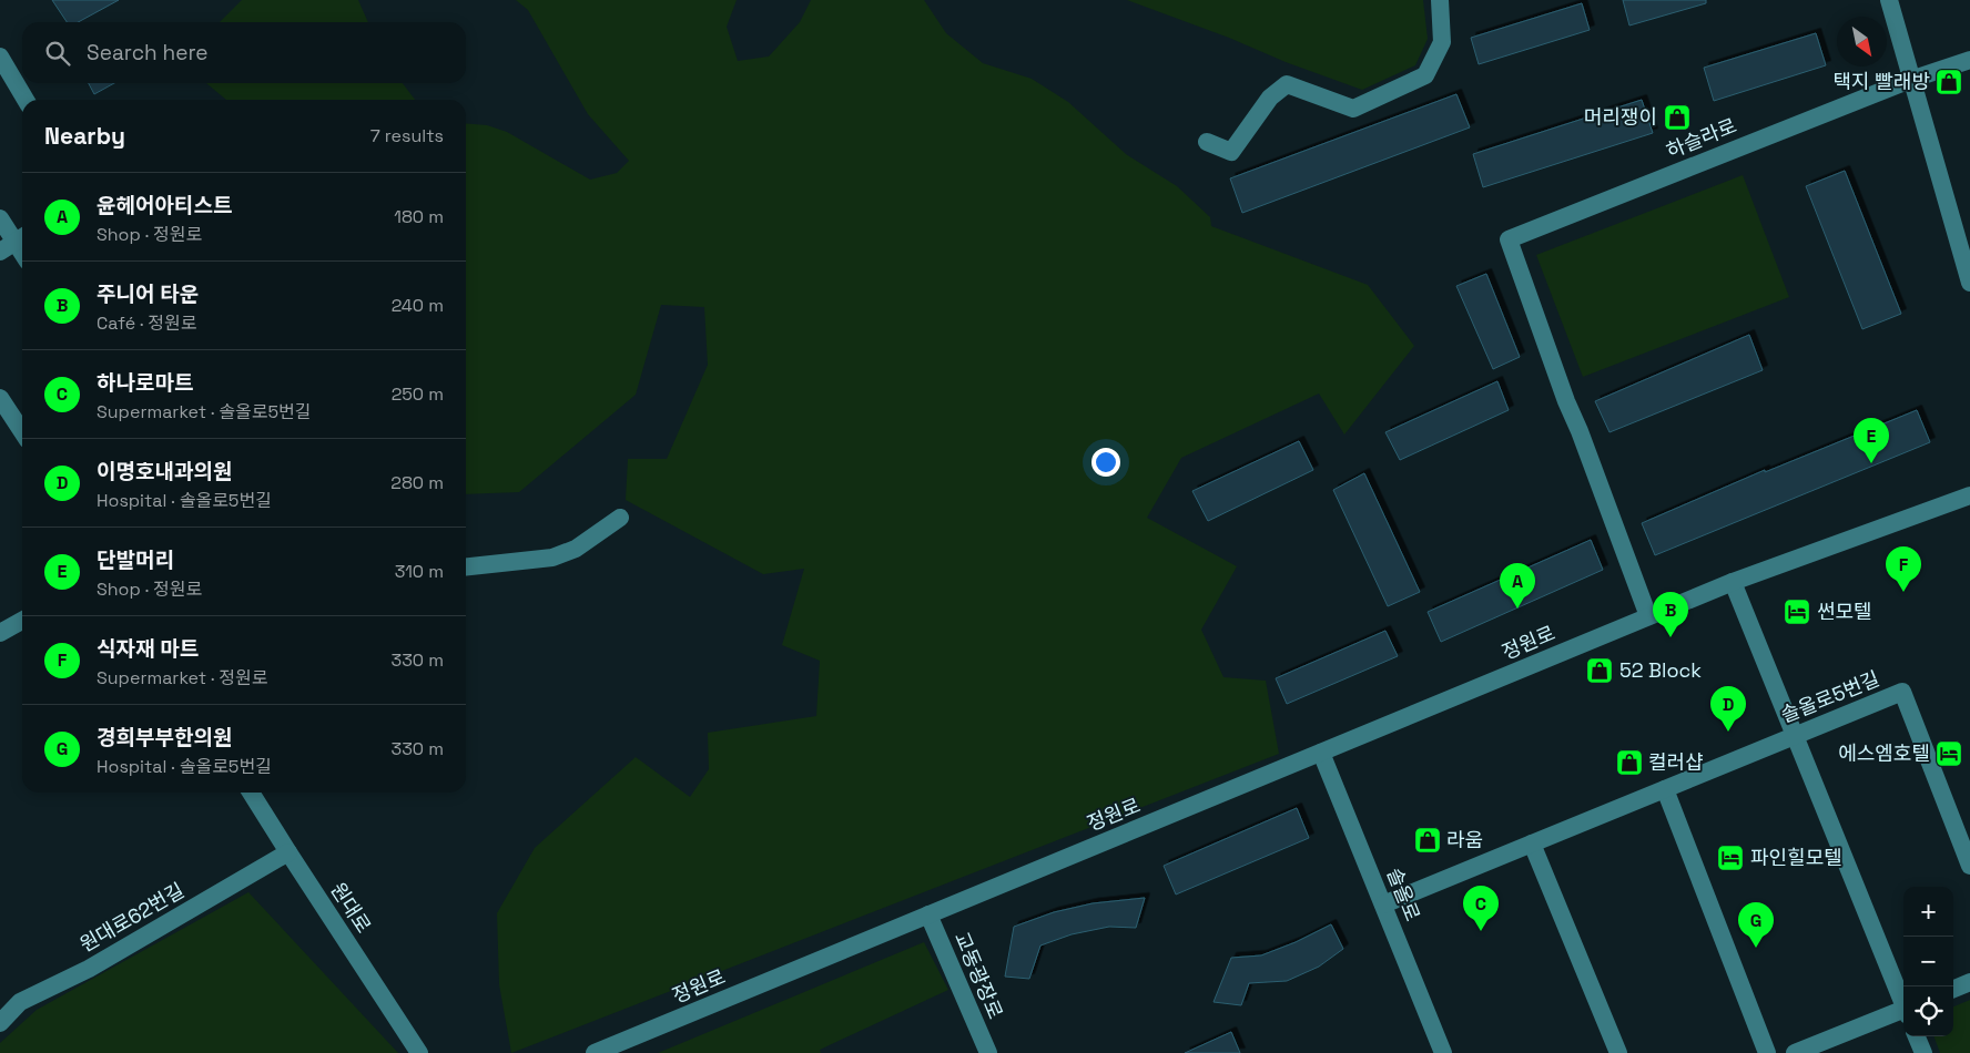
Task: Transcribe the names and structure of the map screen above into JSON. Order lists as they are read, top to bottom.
{
  "streets": {
    "street": [
      "하슬라로",
      "정원로",
      "솔올로5번길",
      "솔올로",
      "원대로",
      "원대로62번길",
      "교동광장로"
    ]
  },
  "crossings": [
    ["하슬라로", "정원로"],
    ["정원로", "솔올로"],
    ["정원로", "교동광장로"],
    ["솔올로5번길", "솔올로"],
    ["원대로", "원대로62번길"]
  ],
  "places": {
    "shop": [
      "택지 빨래방",
      "머리쟁이",
      "52 Block",
      "컬러샵",
      "라움"
    ],
    "hotel": ["썬모텔", "에스엠호텔", "파인힐모텔"]
  },
  "north": "bottom right",
  "page": {
    "search": "Search here",
    "heading": ["Nearby", "7 results"],
    "list": [
      {
        "mark": "A",
        "name": "윤헤어아티스트",
        "note": "Shop · 정원로",
        "value": "180 m"
      },
      {
        "mark": "B",
        "name": "주니어 타운",
        "note": "Café · 정원로",
        "value": "240 m"
      },
      {
        "mark": "C",
        "name": "하나로마트",
        "note": "Supermarket · 솔올로5번길",
        "value": "250 m"
      },
      {
        "mark": "D",
        "name": "이명호내과의원",
        "note": "Hospital · 솔올로5번길",
        "value": "280 m"
      },
      {
        "mark": "E",
        "name": "단발머리",
        "note": "Shop · 정원로",
        "value": "310 m"
      },
      {
        "mark": "F",
        "name": "식자재 마트",
        "note": "Supermarket · 정원로",
        "value": "330 m"
      },
      {
        "mark": "G",
        "name": "경희부부한의원",
        "note": "Hospital · 솔올로5번길",
        "value": "330 m"
      }
    ],
    "pins": [
      "E",
      "F",
      "A",
      "B",
      "D",
      "C",
      "G"
    ],
    "map_buttons": ["+", "−"]
  }
}
